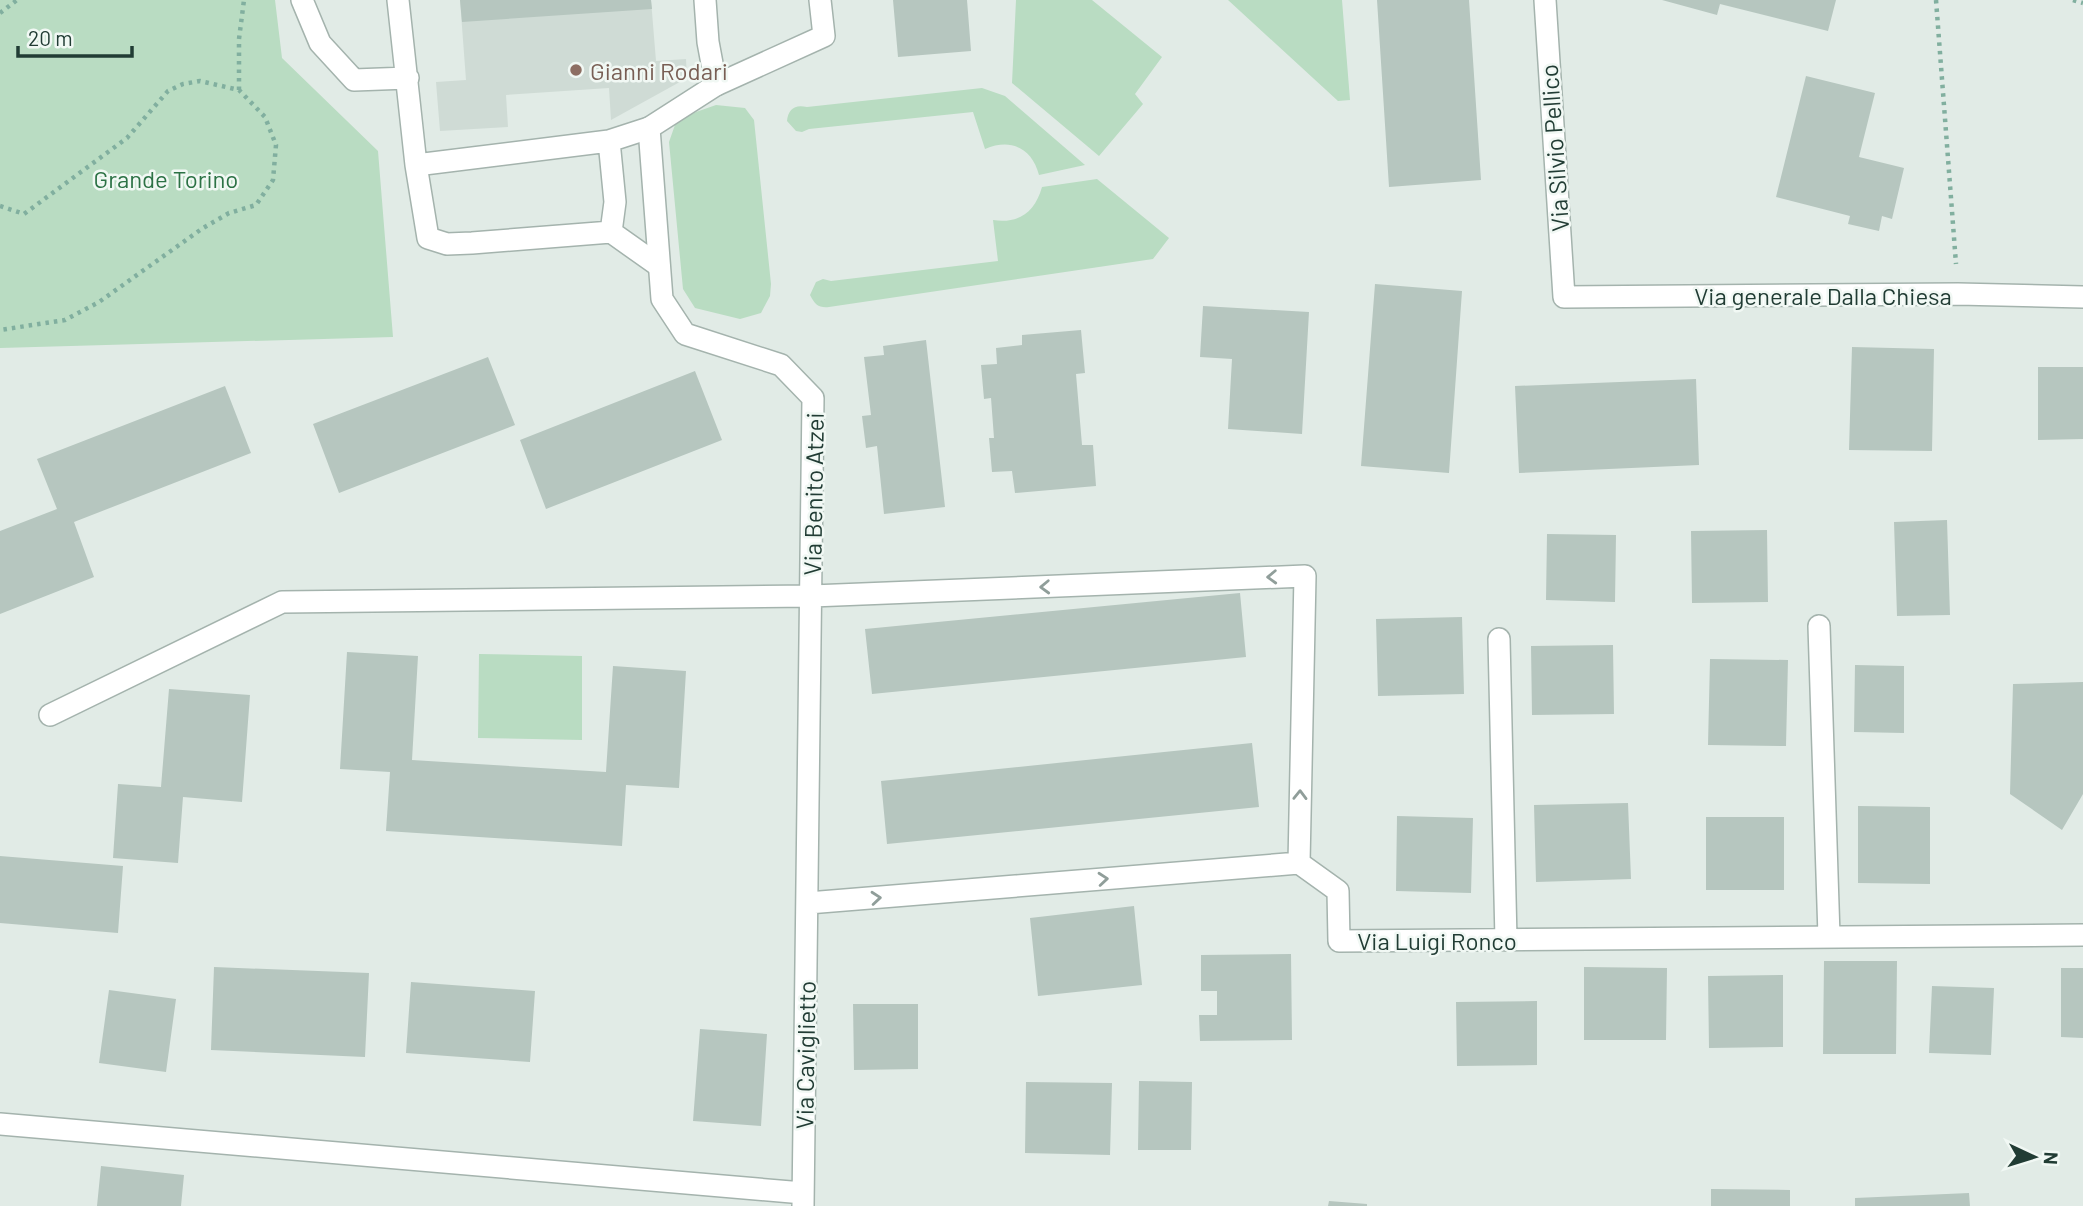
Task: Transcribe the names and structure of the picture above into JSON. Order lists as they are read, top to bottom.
{
  "streets": {
    "street": [
      "Via Silvio Pellico",
      "Via generale Dalla Chiesa",
      "Via Benito Atzei",
      "Via Luigi Ronco",
      "Via Caviglietto"
    ]
  },
  "crossings": [
    ["Via Silvio Pellico", "Via generale Dalla Chiesa"],
    ["Via Benito Atzei", "Via Luigi Ronco"],
    ["Via Benito Atzei", "Via Caviglietto"]
  ],
  "parks": ["Grande Torino"],
  "places": ["Gianni Rodari"],
  "scale_bar": "20 m",
  "north": "right"
}
